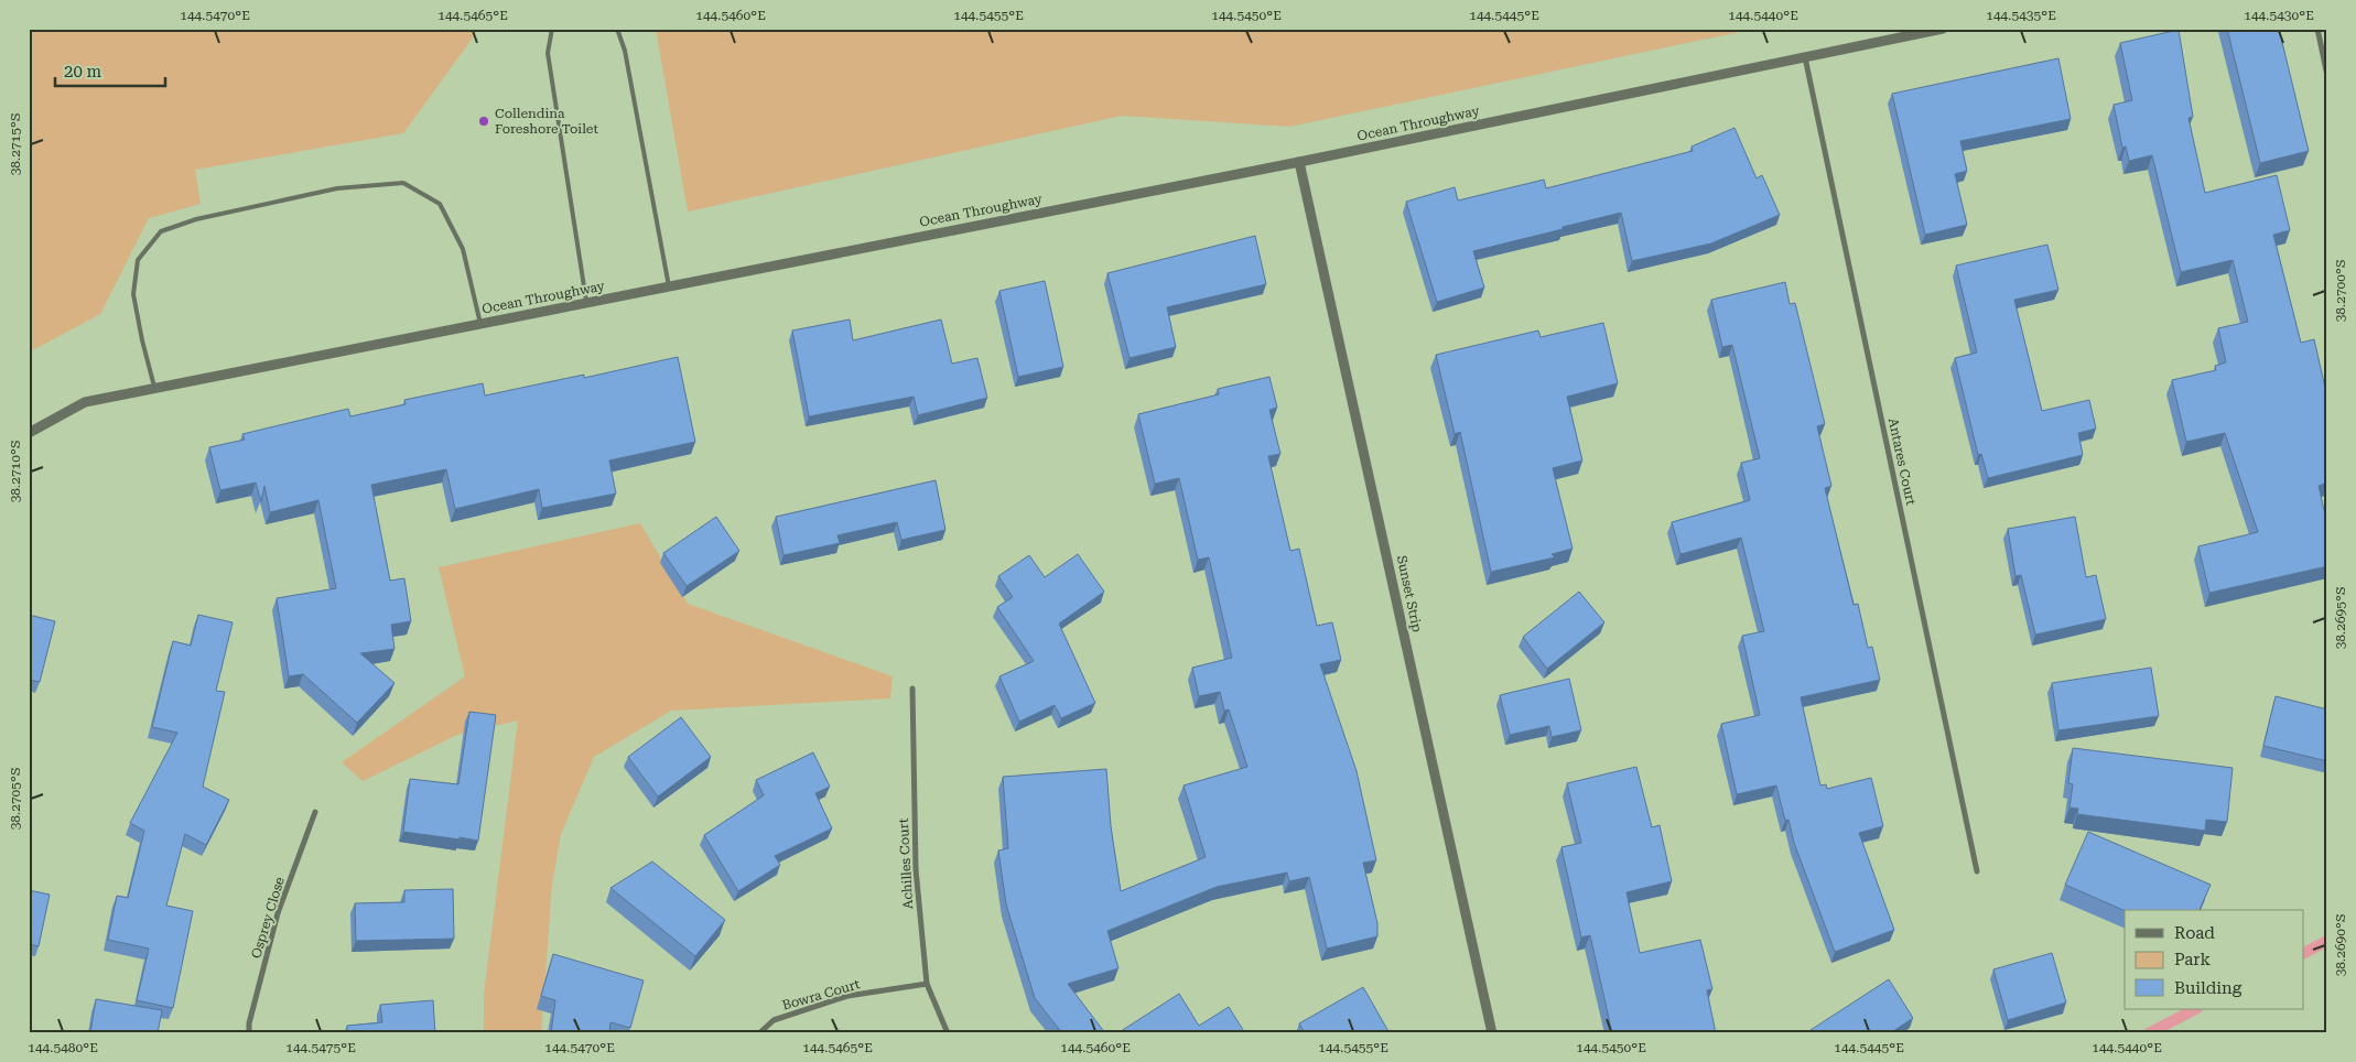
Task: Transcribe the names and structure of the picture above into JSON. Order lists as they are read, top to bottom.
{
  "streets": {
    "street": [
      "Ocean Throughway",
      "Antares Court",
      "Sunset Strip",
      "Achilles Court",
      "Osprey Close",
      "Bowra Court"
    ]
  },
  "crossings": [
    ["Ocean Throughway", "Antares Court"],
    ["Ocean Throughway", "Sunset Strip"],
    ["Achilles Court", "Bowra Court"]
  ],
  "places": ["Collendina Foreshore Toilet"],
  "legend": ["Road", "Park", "Building"],
  "scale_bar": "20 m",
  "coordinates": [
    "144.5470°E",
    "144.5465°E",
    "144.5460°E",
    "144.5455°E",
    "144.5450°E",
    "144.5445°E",
    "144.5440°E",
    "144.5435°E",
    "144.5430°E",
    "38.2715°S",
    "38.2700°S",
    "38.2710°S",
    "38.2695°S",
    "38.2705°S",
    "38.2690°S",
    "144.5480°E",
    "144.5475°E"
  ]
}
